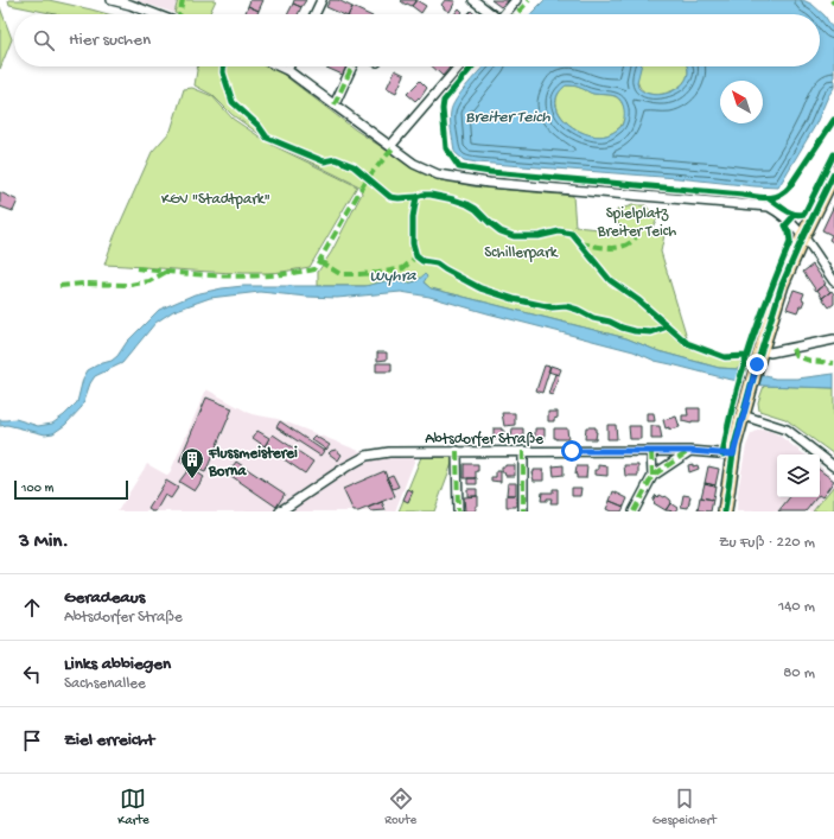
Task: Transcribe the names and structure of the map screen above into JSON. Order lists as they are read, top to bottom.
{
  "streets": {
    "street": ["Abtsdorfer Straße"]
  },
  "water": ["Breiter Teich", "Wyhra"],
  "parks": ["KGV \"Stadtpark\"", "Spielplatz Breiter Teich", "Schillerpark"],
  "places": {
    "building": ["Flussmeisterei Borna"]
  },
  "scale_bar": "100 m",
  "north": "top left",
  "page": {
    "search": "Hier suchen",
    "scale": "100 m",
    "heading": ["3 Min.", "Zu Fuß · 220 m"],
    "list": [
      ["Geradeaus", "Abtsdorfer Straße", "140 m"],
      ["Links abbiegen", "Sachsenallee", "80 m"],
      "Ziel erreicht"
    ],
    "nav": ["Karte", "Route", "Gespeichert"]
  }
}
